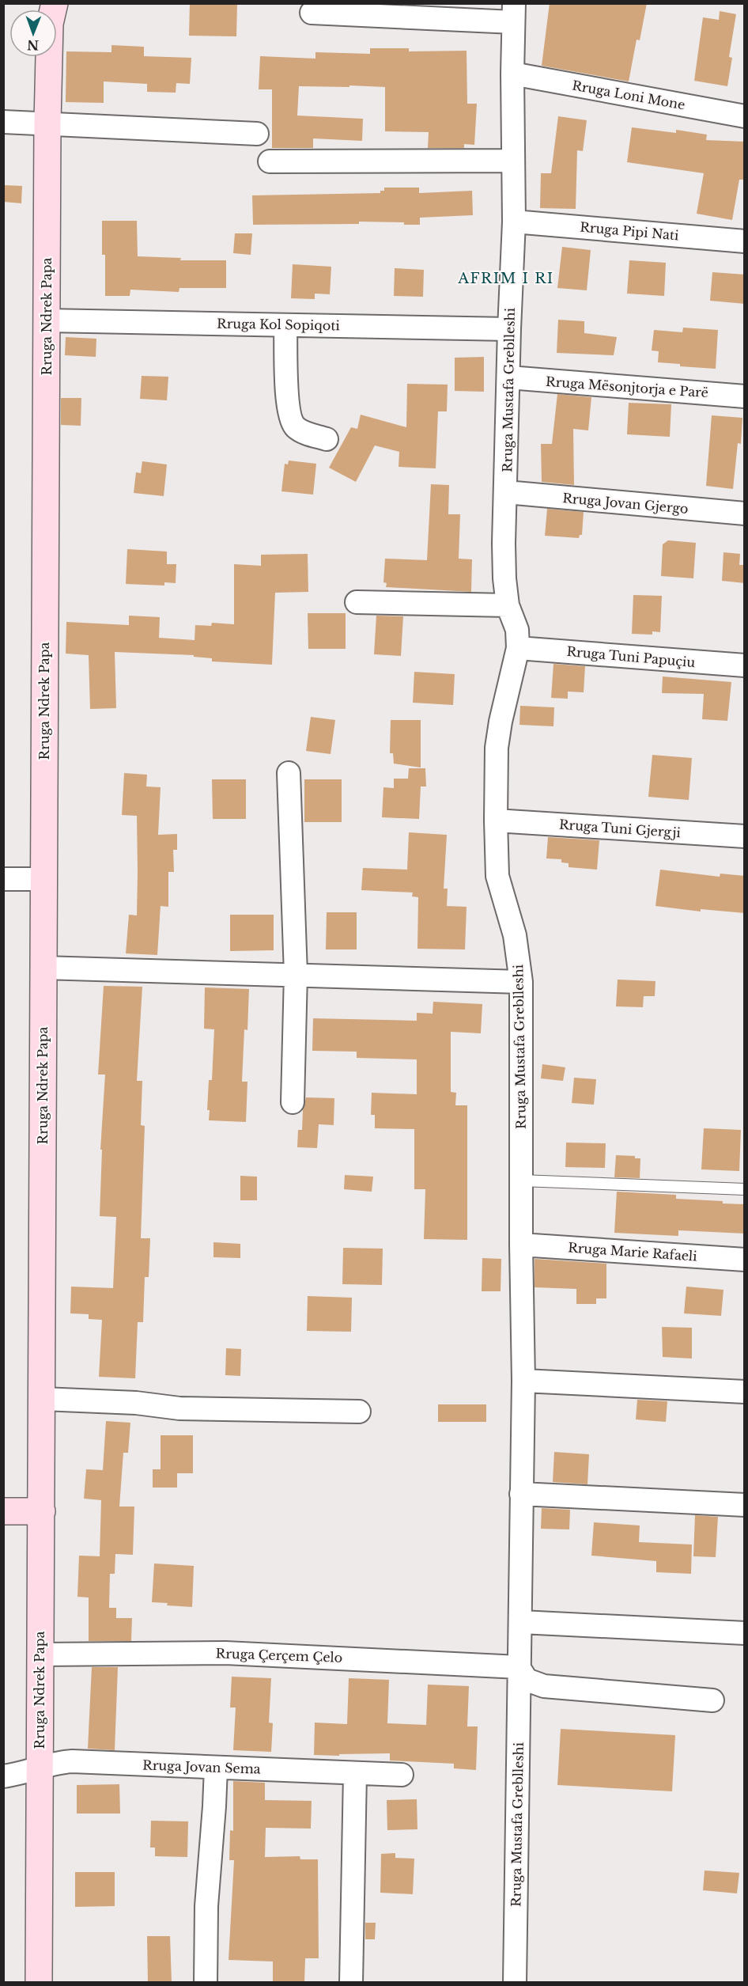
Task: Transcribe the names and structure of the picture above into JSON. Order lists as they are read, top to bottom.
{
  "streets": {
    "street": [
      "Rruga Loni Mone",
      "Rruga Pipi Nati",
      "Rruga Ndrek Papa",
      "Rruga Kol Sopiqoti",
      "Rruga Mësonjtorja e Parë",
      "Rruga Mustafa Greblleshi",
      "Rruga Jovan Gjergo",
      "Rruga Tuni Papuçiu",
      "Rruga Tuni Gjergji",
      "Rruga Marie Rafaeli",
      "Rruga Çerçem Çelo",
      "Rruga Jovan Sema"
    ]
  },
  "crossings": [
    ["Rruga Loni Mone", "Rruga Mustafa Greblleshi"],
    ["Rruga Pipi Nati", "Rruga Mustafa Greblleshi"],
    ["Rruga Ndrek Papa", "Rruga Kol Sopiqoti"],
    ["Rruga Ndrek Papa", "Rruga Çerçem Çelo"],
    ["Rruga Ndrek Papa", "Rruga Jovan Sema"],
    ["Rruga Kol Sopiqoti", "Rruga Mustafa Greblleshi"],
    ["Rruga Mësonjtorja e Parë", "Rruga Mustafa Greblleshi"],
    ["Rruga Mustafa Greblleshi", "Rruga Jovan Gjergo"],
    ["Rruga Mustafa Greblleshi", "Rruga Tuni Papuçiu"],
    ["Rruga Mustafa Greblleshi", "Rruga Tuni Gjergji"],
    ["Rruga Mustafa Greblleshi", "Rruga Marie Rafaeli"],
    ["Rruga Mustafa Greblleshi", "Rruga Çerçem Çelo"]
  ],
  "districts": ["AFRIM I RI"],
  "north": "bottom"
}
